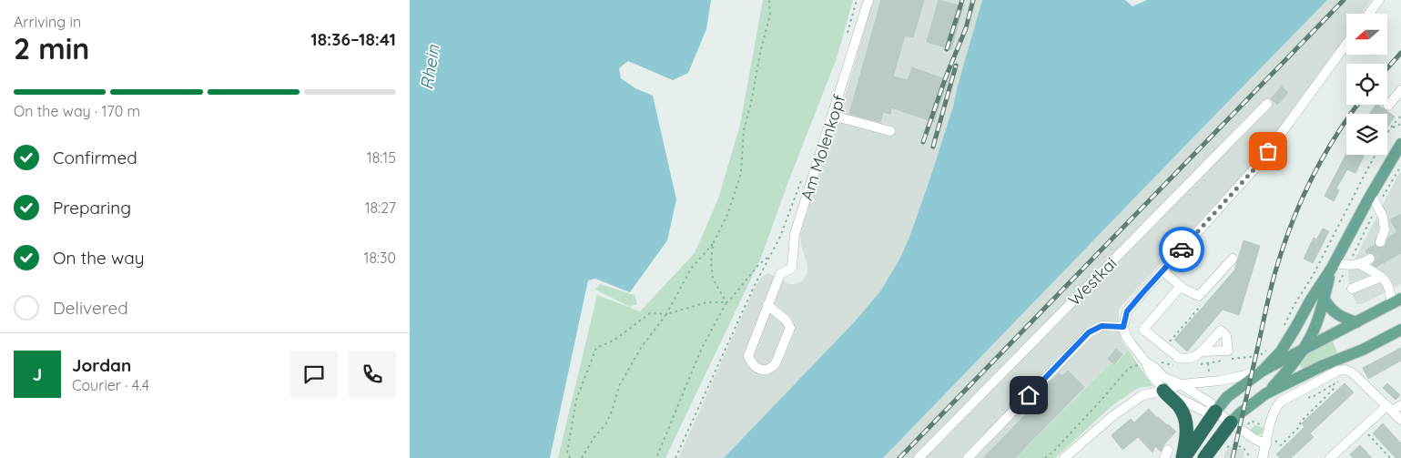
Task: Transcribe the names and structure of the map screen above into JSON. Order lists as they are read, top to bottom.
{
  "streets": {
    "street": ["Am Molenkopf", "Westkai"]
  },
  "water": ["Rhein"],
  "north": "left",
  "page": {
    "heading": ["2 min", "Arriving in", "18:36–18:41"],
    "panel": ["Jordan", "Courier · 4.4"],
    "bar": "On the way · 170 m",
    "list": [
      ["Confirmed", "18:15"],
      ["Preparing", "18:27"],
      ["On the way", "18:30"],
      "Delivered"
    ],
    "round": "J"
  }
}
